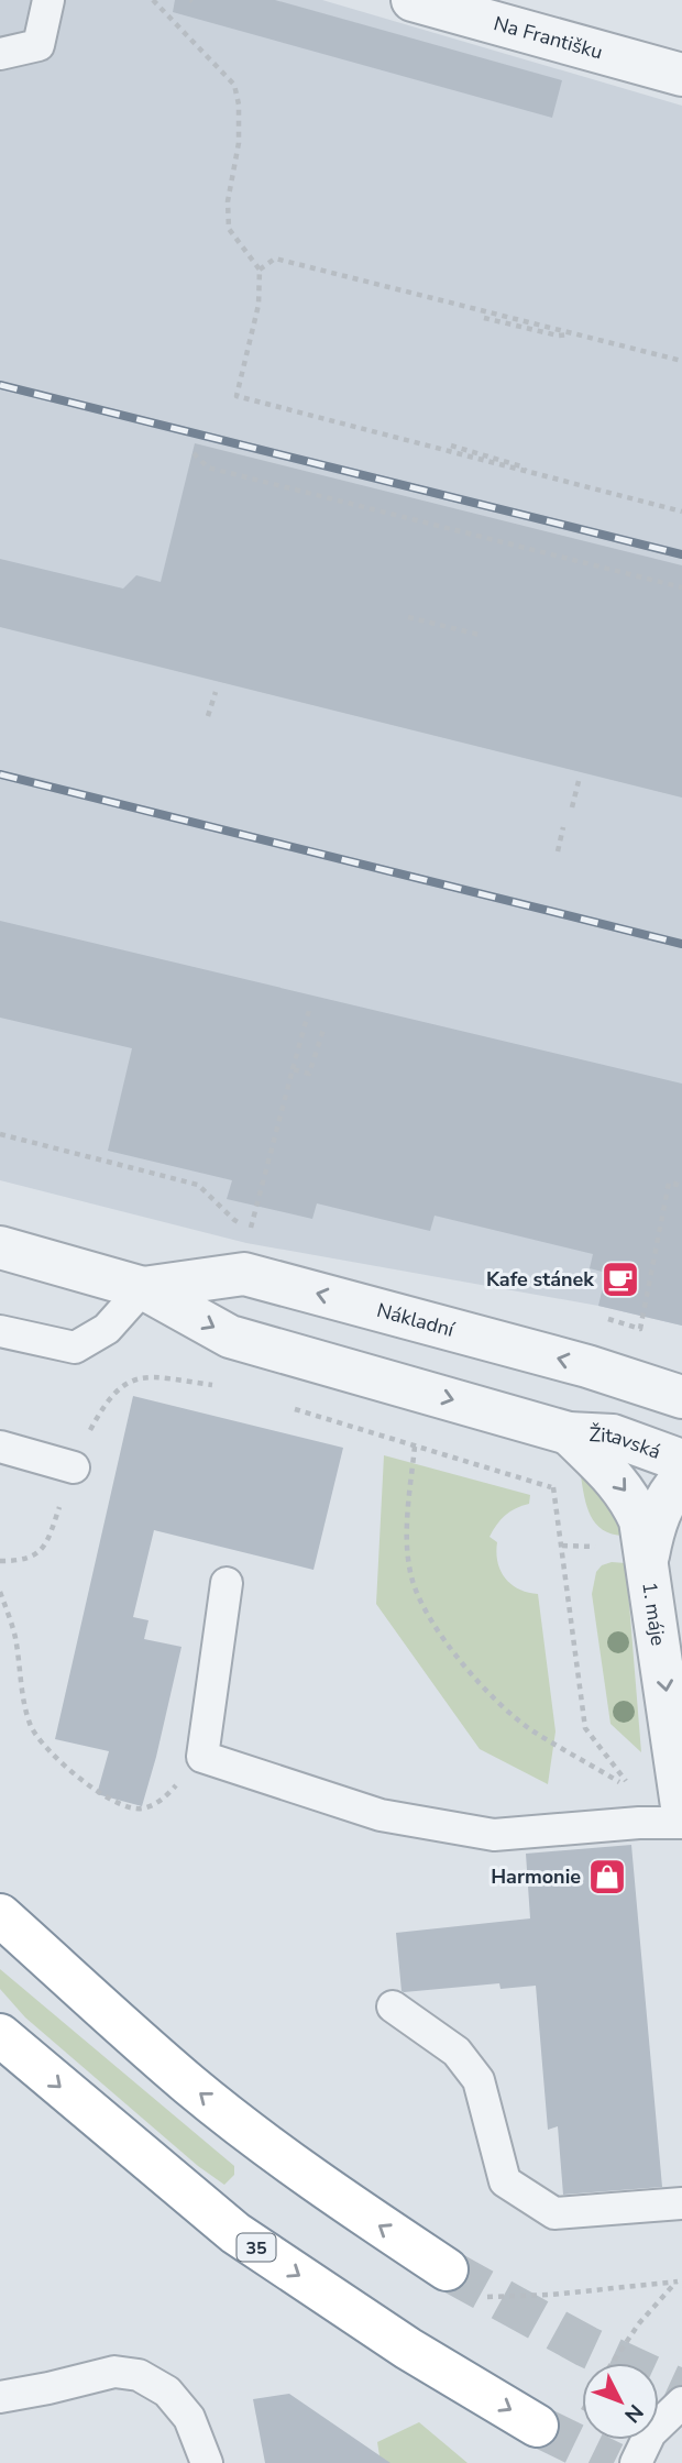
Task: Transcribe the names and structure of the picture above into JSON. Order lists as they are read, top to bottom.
{
  "streets": {
    "highway": ["35"],
    "street": [
      "Na Františku",
      "Nákladní",
      "Žitavská",
      "1. máje"
    ]
  },
  "crossings": [
    ["Nákladní", "Žitavská"],
    ["Nákladní", "1. máje"],
    ["Žitavská", "1. máje"]
  ],
  "one_way": ["1. máje"],
  "places": {
    "cafe": ["Kafe stánek"],
    "shop": ["Harmonie"]
  },
  "north": "bottom right"
}
